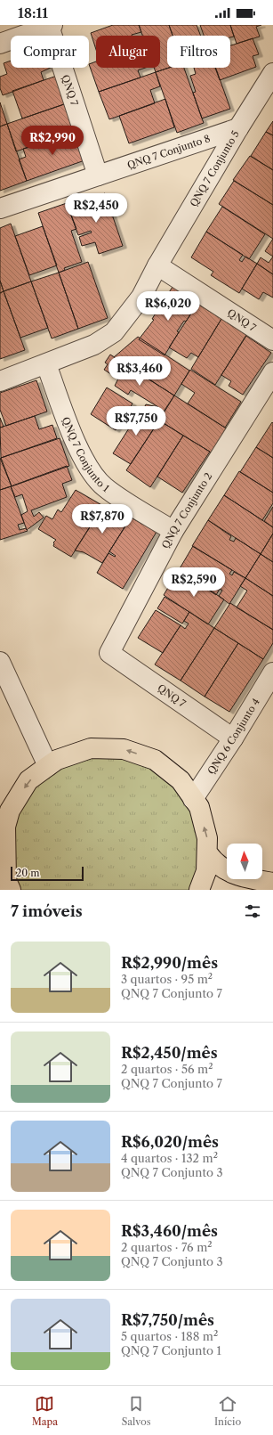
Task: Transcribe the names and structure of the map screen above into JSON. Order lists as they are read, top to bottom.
{
  "streets": {
    "street": [
      "QNQ 7",
      "QNQ 7 Conjunto 8",
      "QNQ 7 Conjunto 5",
      "QNQ 7 Conjunto 1",
      "QNQ 7 Conjunto 2",
      "QNQ 6 Conjunto 4"
    ]
  },
  "crossings": [
    ["QNQ 7", "QNQ 7 Conjunto 8"],
    ["QNQ 7", "QNQ 7 Conjunto 5"],
    ["QNQ 7", "QNQ 7 Conjunto 2"],
    ["QNQ 7", "QNQ 6 Conjunto 4"],
    ["QNQ 7 Conjunto 8", "QNQ 7 Conjunto 5"],
    ["QNQ 7 Conjunto 5", "QNQ 7 Conjunto 1"],
    ["QNQ 7 Conjunto 1", "QNQ 7 Conjunto 2"]
  ],
  "scale_bar": "20 m",
  "north": "top",
  "page": {
    "status": "18:11",
    "chip": ["Comprar", "Alugar", "Filtros"],
    "price": [
      "R$2,990",
      "R$2,450",
      "R$6,020",
      "R$3,460",
      "R$7,750",
      "R$7,870",
      "R$2,590"
    ],
    "scale": "20 m",
    "heading": "7 imóveis",
    "list": [
      {
        "name": "R$2,990/mês",
        "note": "3 quartos · 95 m² · QNQ 7 Conjunto 7"
      },
      {
        "name": "R$2,450/mês",
        "note": "2 quartos · 56 m² · QNQ 7 Conjunto 7"
      },
      {
        "name": "R$6,020/mês",
        "note": "4 quartos · 132 m² · QNQ 7 Conjunto 3"
      },
      {
        "name": "R$3,460/mês",
        "note": "2 quartos · 76 m² · QNQ 7 Conjunto 3"
      },
      {
        "name": "R$7,750/mês",
        "note": "5 quartos · 188 m² · QNQ 7 Conjunto 1"
      }
    ],
    "tabs": ["Mapa", "Salvos", "Início"]
  }
}
